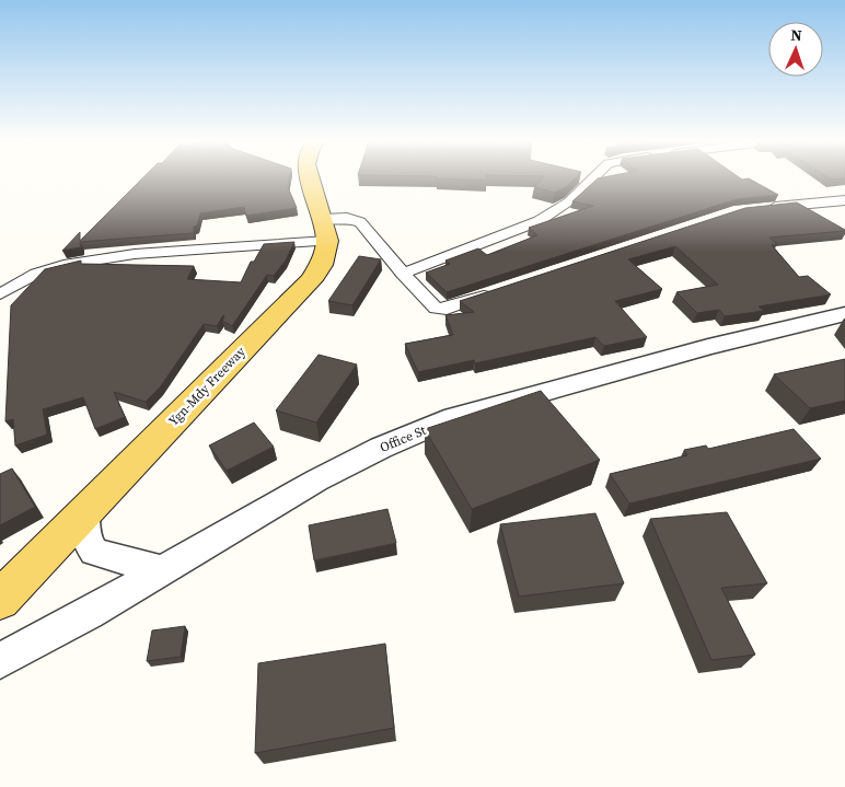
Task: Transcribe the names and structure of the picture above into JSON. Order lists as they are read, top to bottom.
{
  "streets": {
    "main road": ["Ygn-Mdy Freeway"],
    "street": ["Office St"]
  },
  "north": "top"
}
